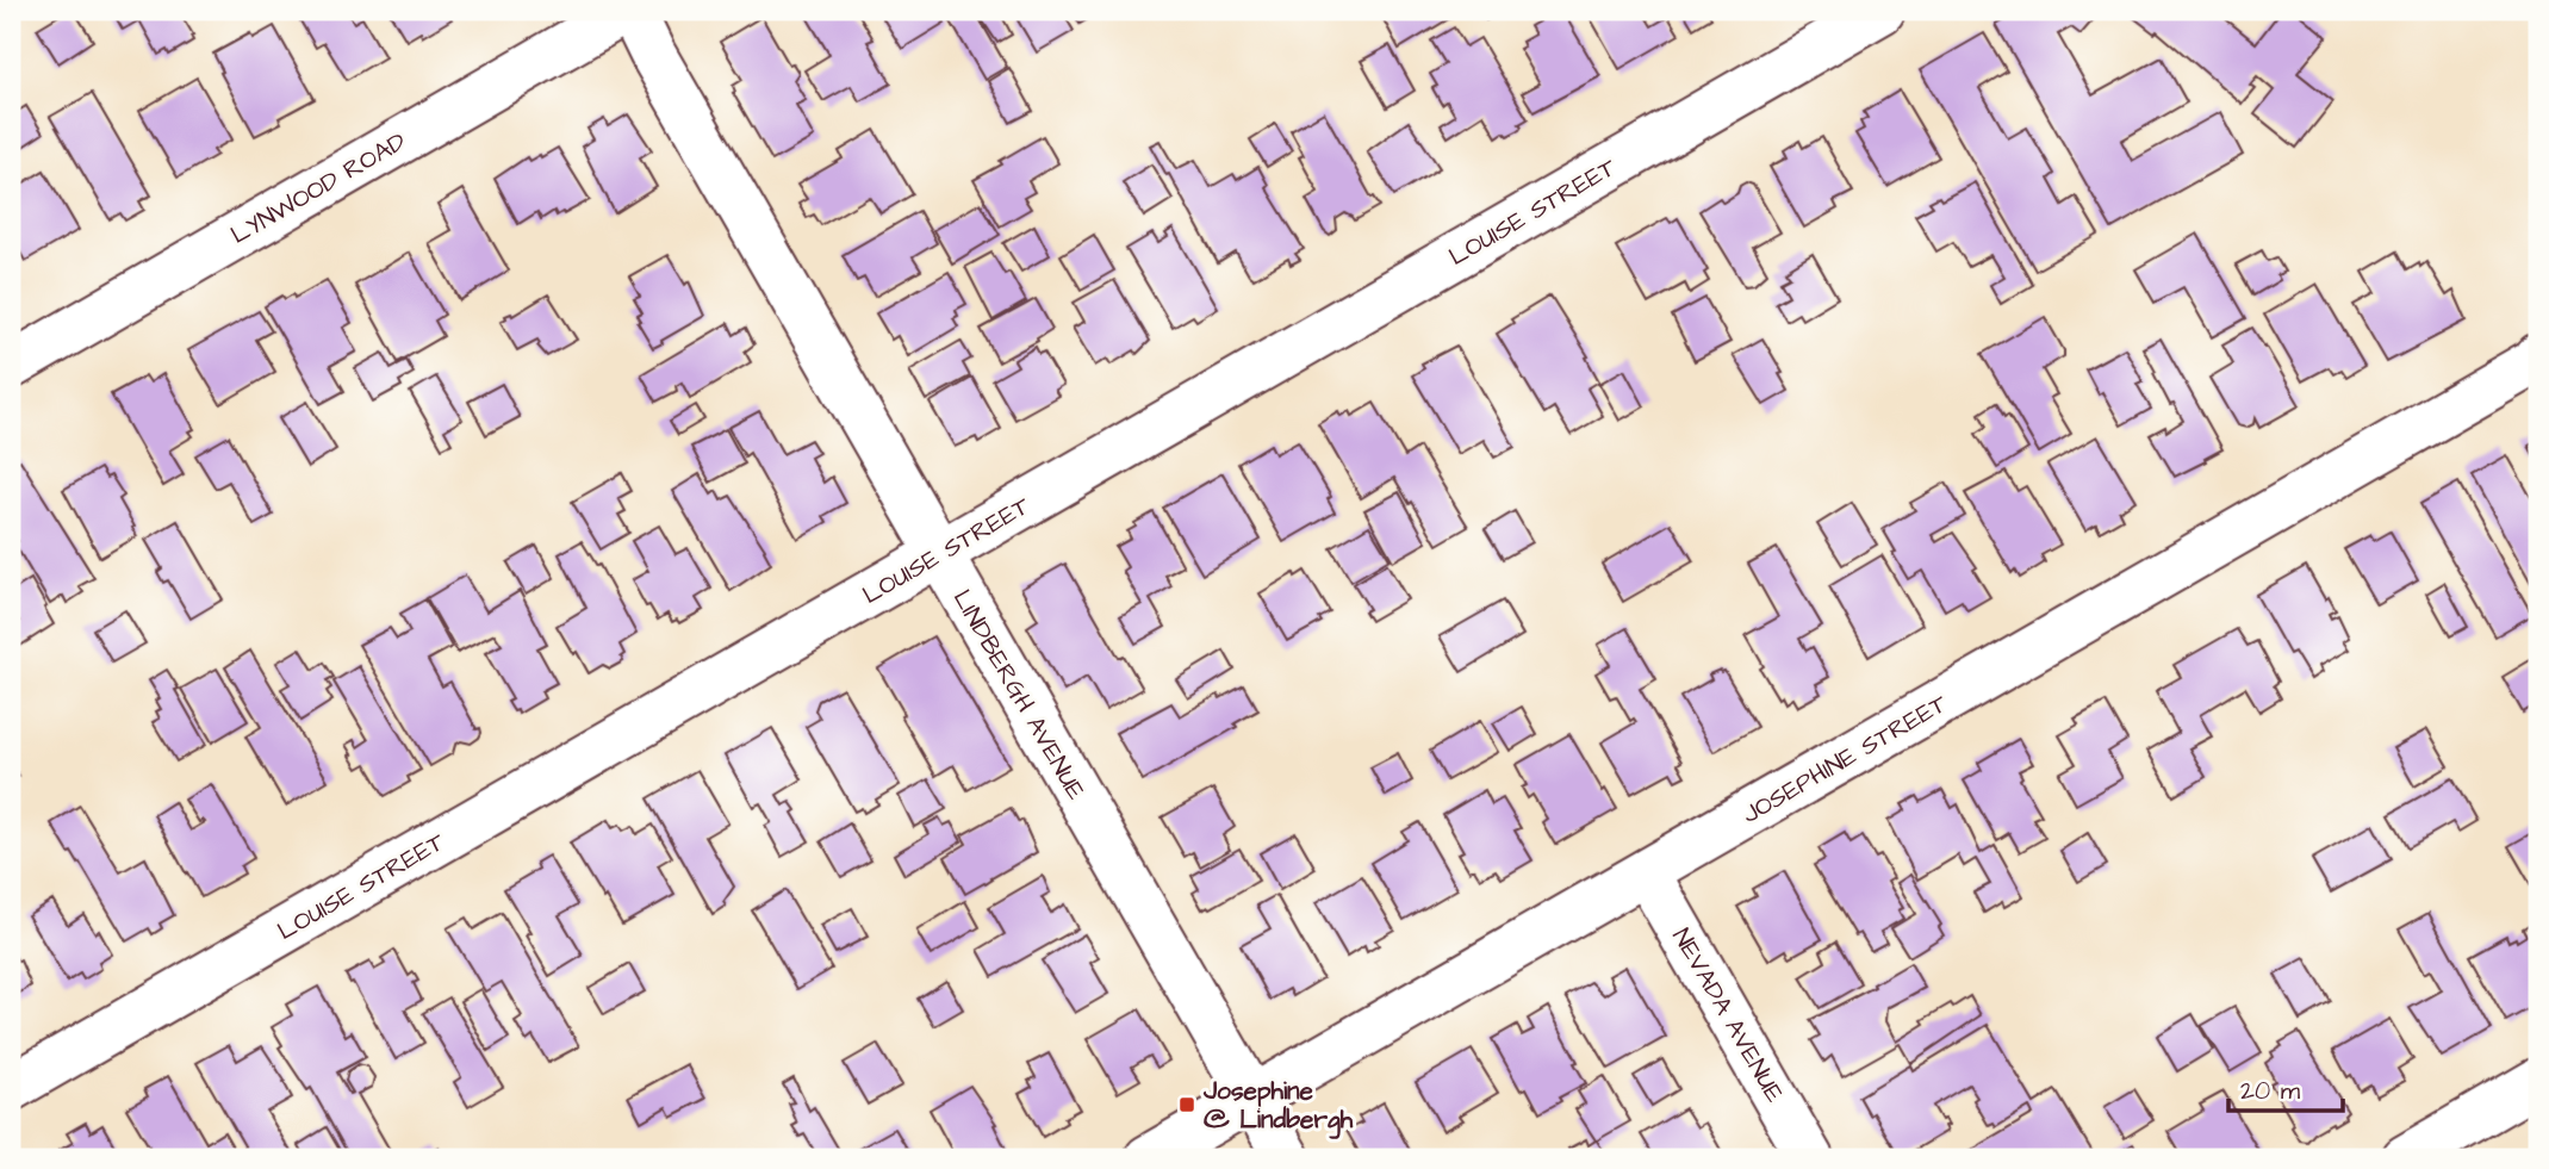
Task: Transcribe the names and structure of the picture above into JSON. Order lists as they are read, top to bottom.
{
  "streets": {
    "street": [
      "LYNWOOD ROAD",
      "LOUISE STREET",
      "LINDBERGH AVENUE",
      "JOSEPHINE STREET",
      "NEVADA AVENUE"
    ]
  },
  "crossings": [
    ["LYNWOOD ROAD", "LINDBERGH AVENUE"],
    ["LOUISE STREET", "LINDBERGH AVENUE"],
    ["LINDBERGH AVENUE", "JOSEPHINE STREET"],
    ["JOSEPHINE STREET", "NEVADA AVENUE"]
  ],
  "places": {
    "transit": ["Josephine @ Lindbergh"]
  },
  "scale_bar": "20 m"
}
